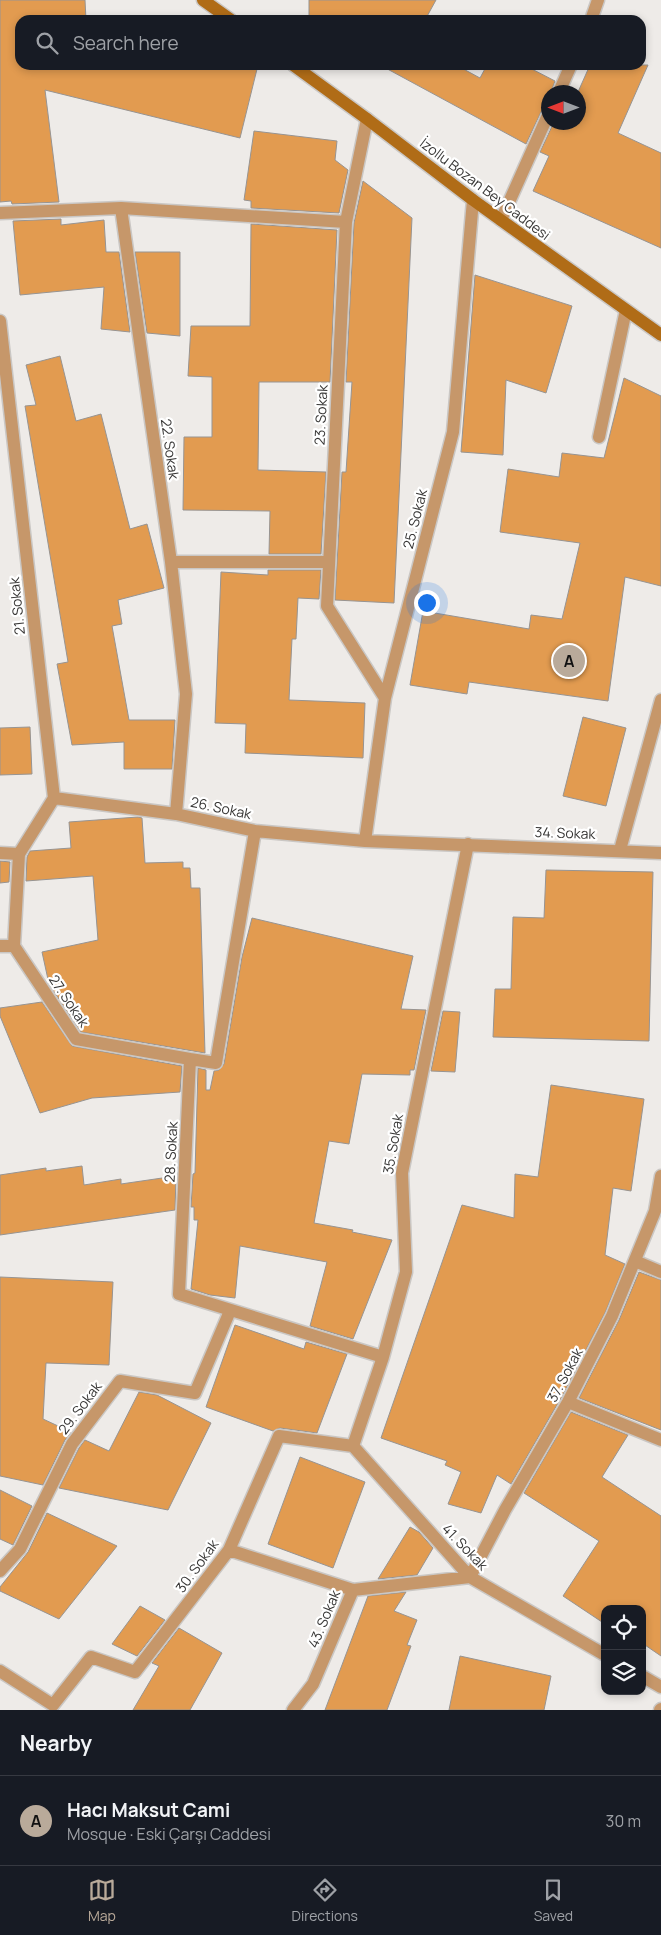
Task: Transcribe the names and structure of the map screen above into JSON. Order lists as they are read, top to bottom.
{
  "streets": {
    "main road": ["İzollu Bozan Bey Caddesi"],
    "street": [
      "23. Sokak",
      "22. Sokak",
      "25. Sokak",
      "21. Sokak",
      "26. Sokak",
      "34. Sokak",
      "27. Sokak",
      "35. Sokak",
      "28. Sokak",
      "37. Sokak",
      "29. Sokak",
      "41. Sokak",
      "30. Sokak",
      "43. Sokak"
    ]
  },
  "crossings": [
    ["İzollu Bozan Bey Caddesi", "23. Sokak"],
    ["İzollu Bozan Bey Caddesi", "25. Sokak"],
    ["23. Sokak", "25. Sokak"],
    ["22. Sokak", "26. Sokak"],
    ["25. Sokak", "26. Sokak"],
    ["21. Sokak", "26. Sokak"],
    ["26. Sokak", "34. Sokak"],
    ["26. Sokak", "35. Sokak"],
    ["34. Sokak", "35. Sokak"],
    ["27. Sokak", "28. Sokak"],
    ["35. Sokak", "28. Sokak"],
    ["35. Sokak", "41. Sokak"],
    ["35. Sokak", "30. Sokak"],
    ["28. Sokak", "29. Sokak"],
    ["37. Sokak", "41. Sokak"],
    ["37. Sokak", "43. Sokak"],
    ["41. Sokak", "30. Sokak"],
    ["41. Sokak", "43. Sokak"]
  ],
  "north": "left",
  "page": {
    "search": "Search here",
    "pins": "A",
    "heading": "Nearby",
    "list": [
      {
        "mark": "A",
        "name": "Hacı Maksut Cami",
        "note": "Mosque · Eski Çarşı Caddesi",
        "value": "30 m"
      }
    ],
    "nav": ["Map", "Directions", "Saved"]
  }
}
